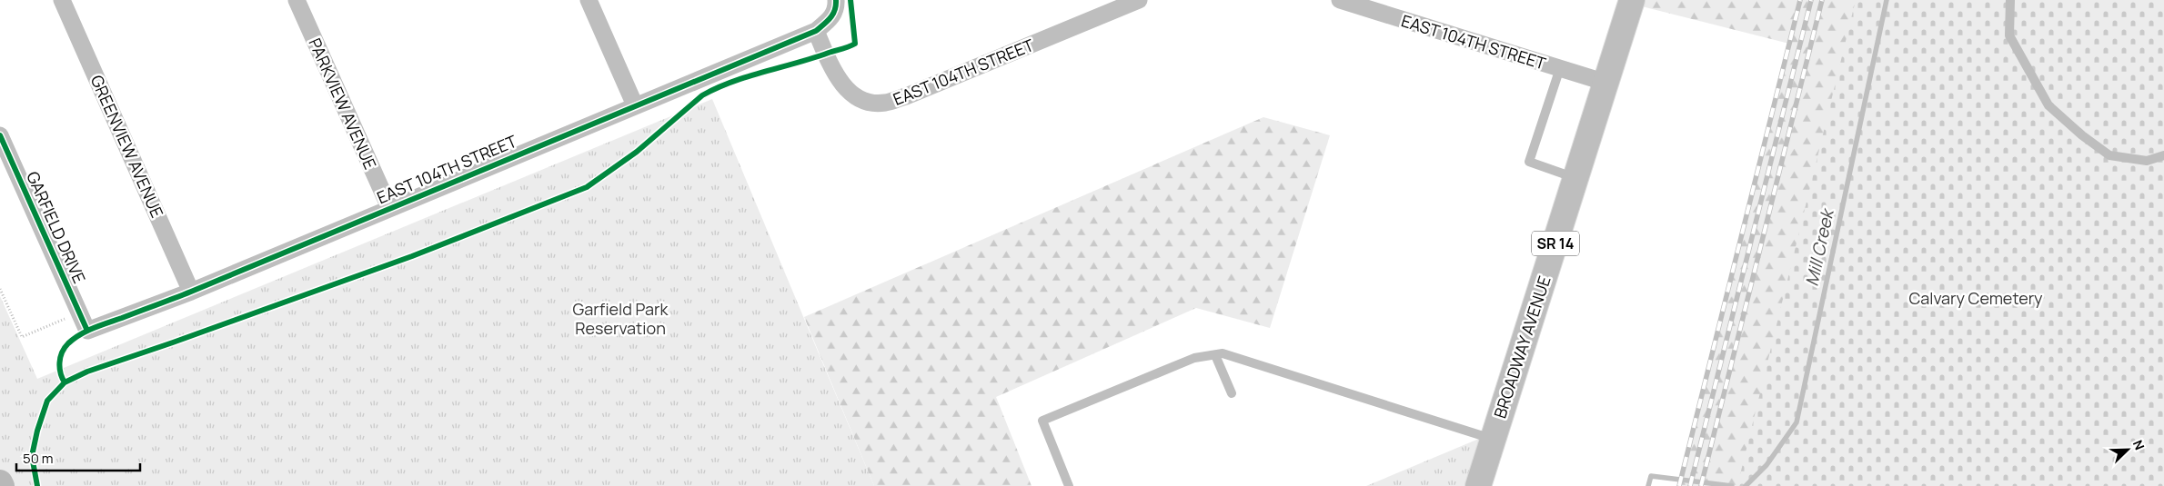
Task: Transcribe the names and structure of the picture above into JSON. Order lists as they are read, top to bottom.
{
  "streets": {
    "main road": ["SR 14", "BROADWAY AVENUE"],
    "street": [
      "EAST 104TH STREET",
      "PARKVIEW AVENUE",
      "GREENVIEW AVENUE",
      "GARFIELD DRIVE"
    ]
  },
  "crossings": [
    ["EAST 104TH STREET", "PARKVIEW AVENUE"],
    ["EAST 104TH STREET", "GREENVIEW AVENUE"],
    ["EAST 104TH STREET", "GARFIELD DRIVE"],
    ["EAST 104TH STREET", "BROADWAY AVENUE"]
  ],
  "water": ["Mill Creek"],
  "parks": ["Calvary Cemetery", "Garfield Park Reservation"],
  "scale_bar": "50 m",
  "north": "top right"
}
